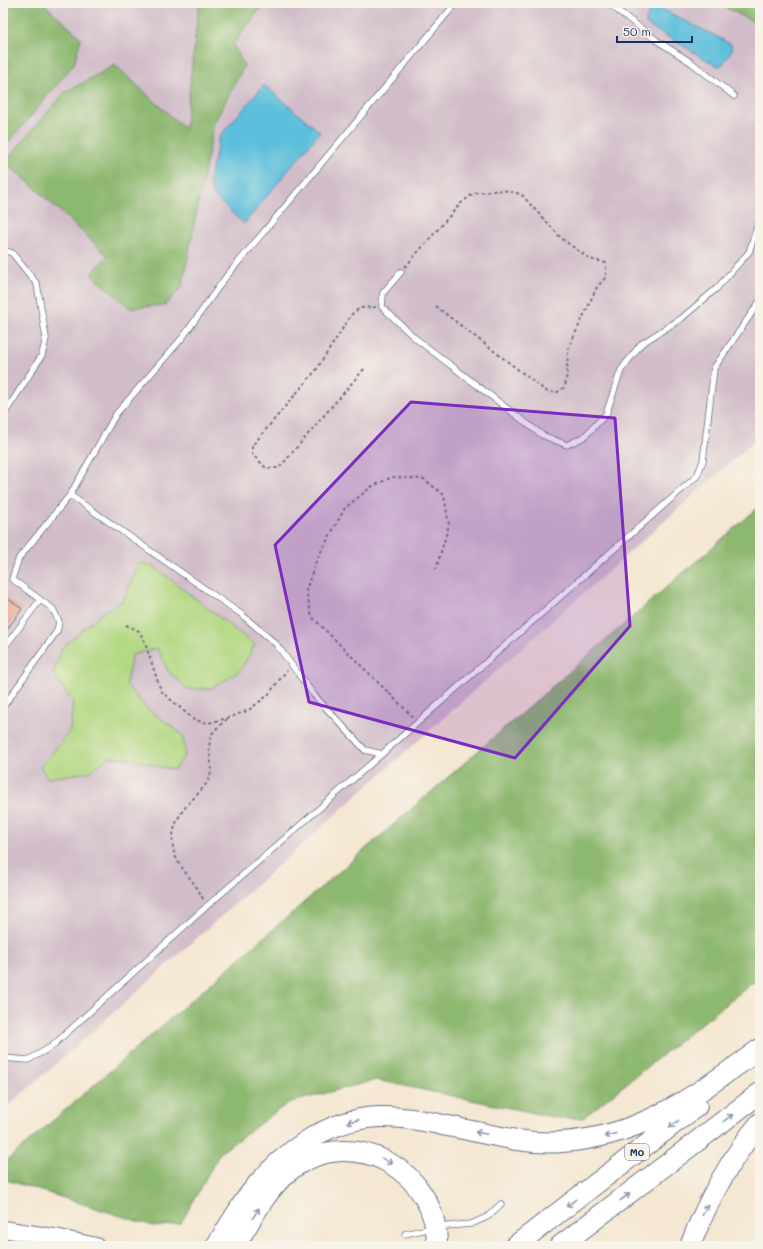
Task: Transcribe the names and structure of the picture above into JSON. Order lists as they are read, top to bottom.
{
  "streets": {
    "highway": ["M0"]
  },
  "scale_bar": "50 m"
}
